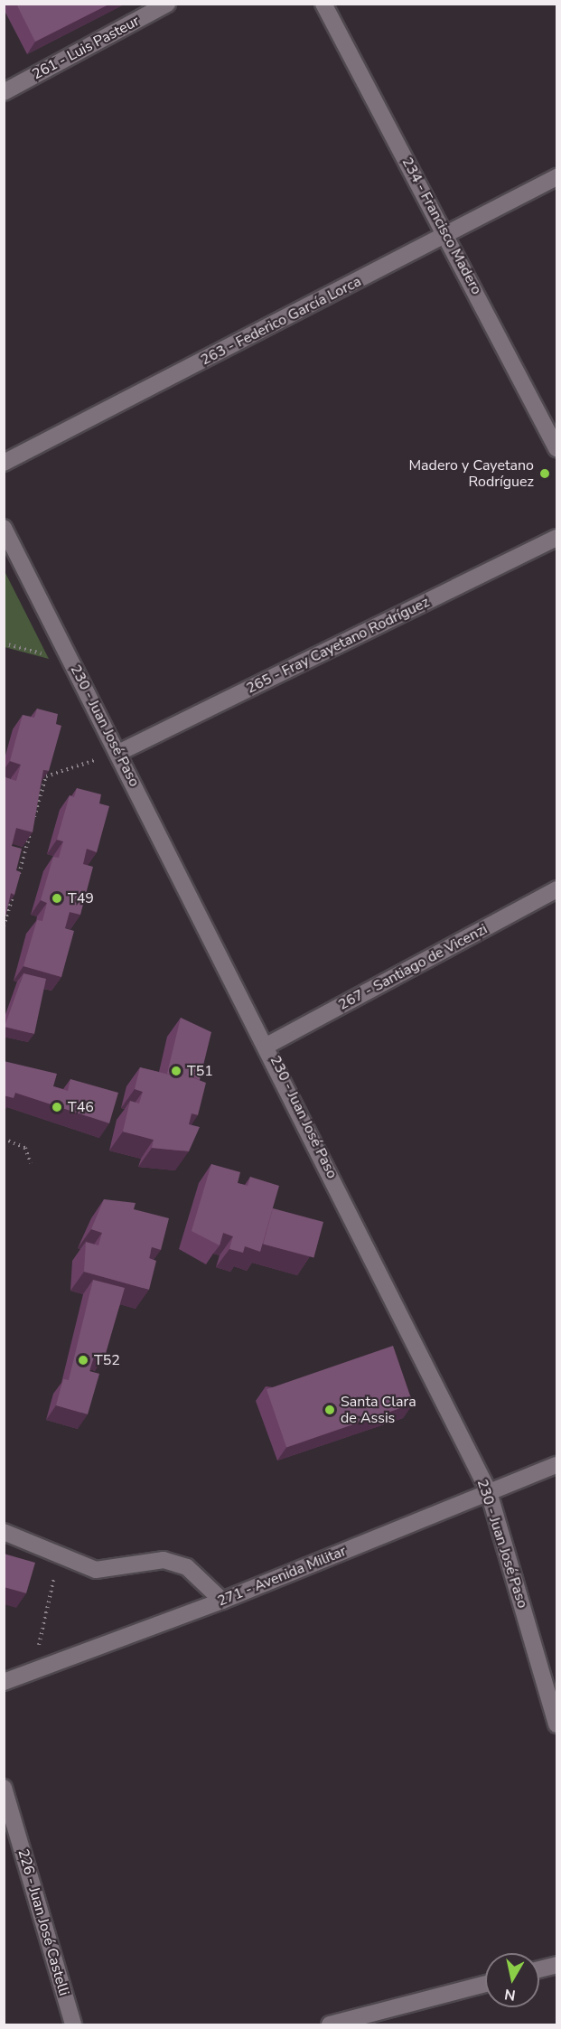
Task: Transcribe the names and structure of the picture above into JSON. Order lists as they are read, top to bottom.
{
  "streets": {
    "street": [
      "261 - Luis Pasteur",
      "234 - Francisco Madero",
      "263 - Federico García Lorca",
      "265 - Fray Cayetano Rodríguez",
      "230 - Juan José Paso",
      "267 - Santiago de Vicenzi",
      "271 - Avenida Militar",
      "226 - Juan José Castelli"
    ]
  },
  "crossings": [
    ["234 - Francisco Madero", "263 - Federico García Lorca"],
    ["265 - Fray Cayetano Rodríguez", "230 - Juan José Paso"],
    ["230 - Juan José Paso", "267 - Santiago de Vicenzi"],
    ["230 - Juan José Paso", "271 - Avenida Militar"]
  ],
  "places": [
    "Madero y Cayetano Rodríguez",
    "T49",
    "T51",
    "T46",
    "T52",
    "Santa Clara de Assis"
  ],
  "north": "bottom"
}
